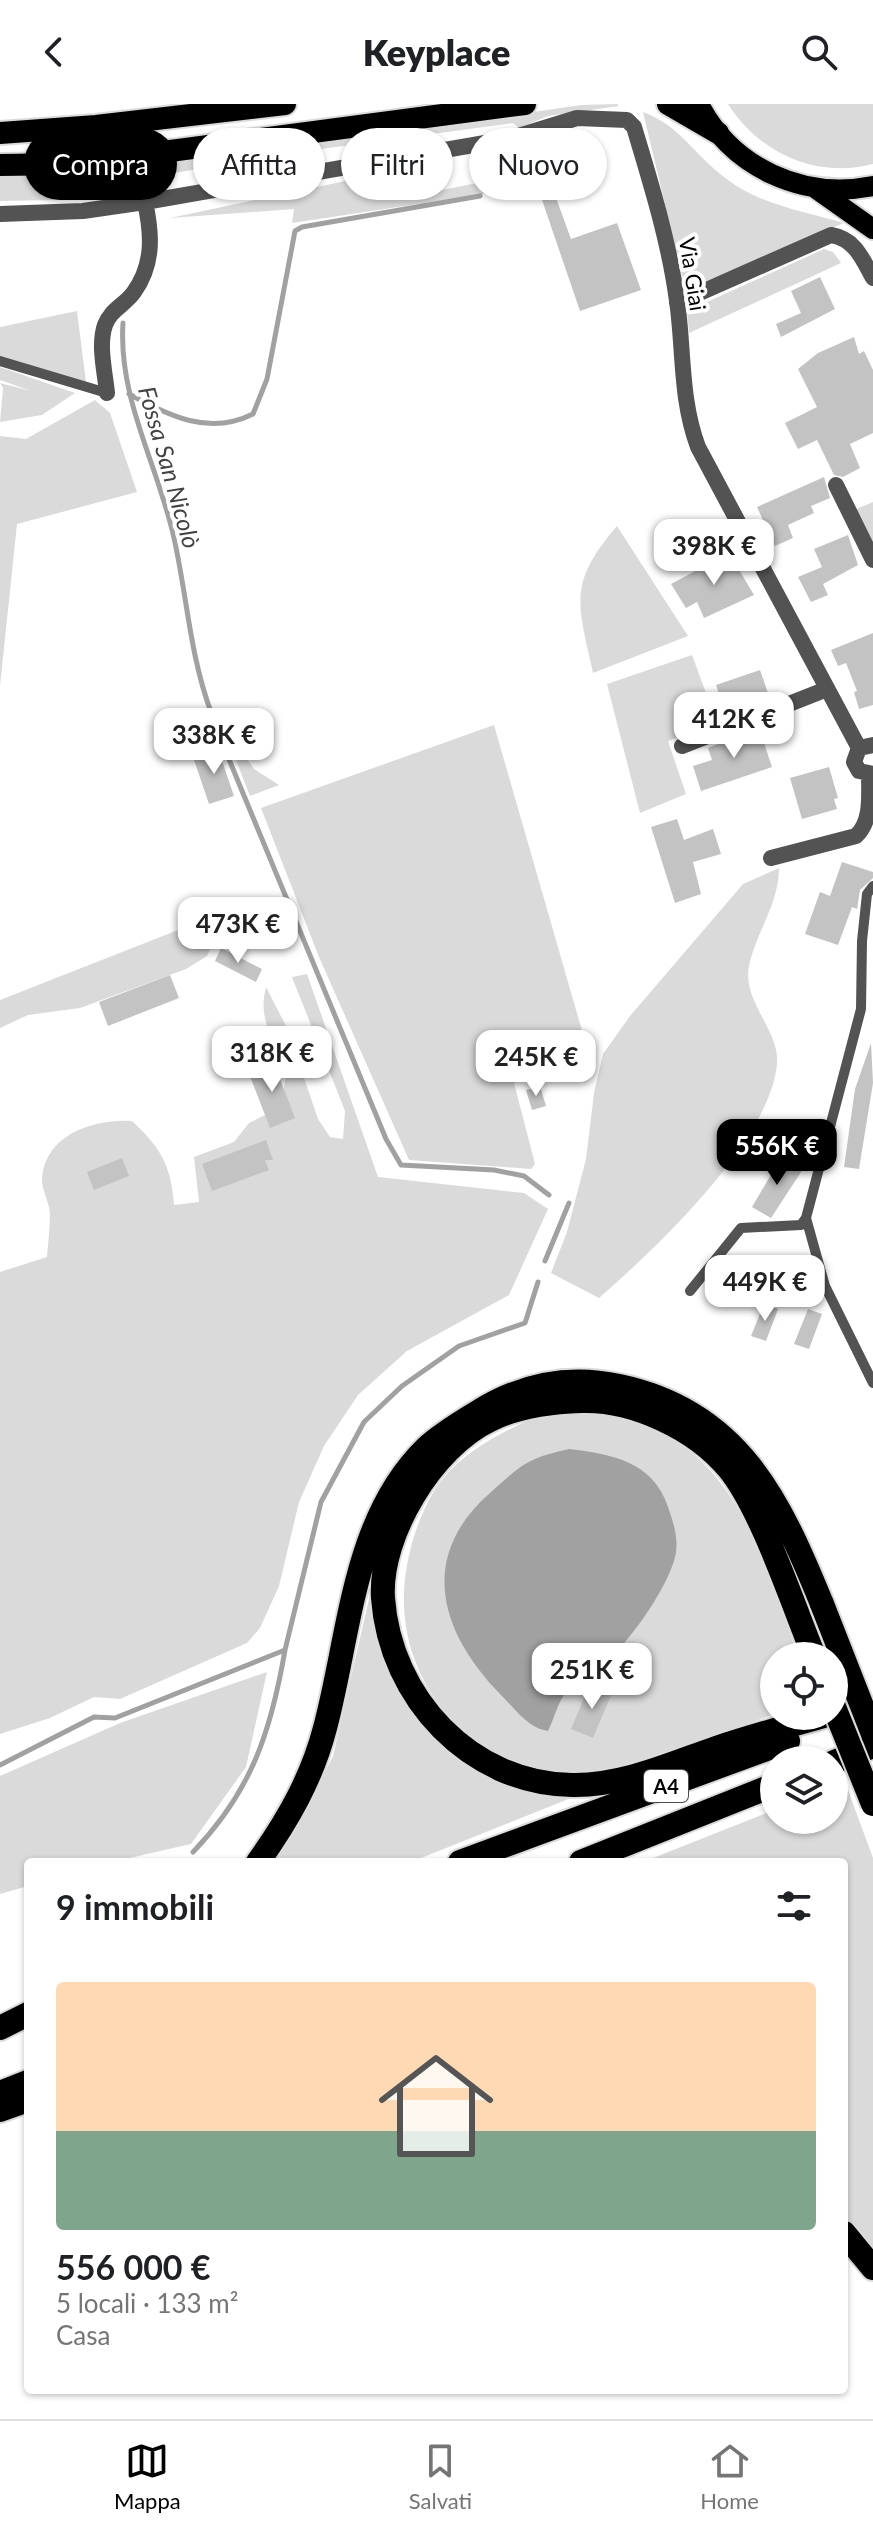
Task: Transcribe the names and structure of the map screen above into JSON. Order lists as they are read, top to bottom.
{
  "streets": {
    "highway": ["A4"],
    "street": ["Via Giai"]
  },
  "water": ["Fossa San Nicolò"],
  "page": {
    "header": "Keyplace",
    "chip": [
      "Compra",
      "Affitta",
      "Filtri",
      "Nuovo"
    ],
    "price": [
      "398K €",
      "412K €",
      "338K €",
      "473K €",
      "318K €",
      "245K €",
      "556K €",
      "449K €",
      "251K €"
    ],
    "heading": "9 immobili",
    "list": [
      {
        "name": "556 000 €",
        "note": "5 locali · 133 m² · Casa"
      }
    ],
    "tabs": ["Mappa", "Salvati", "Home"]
  }
}
